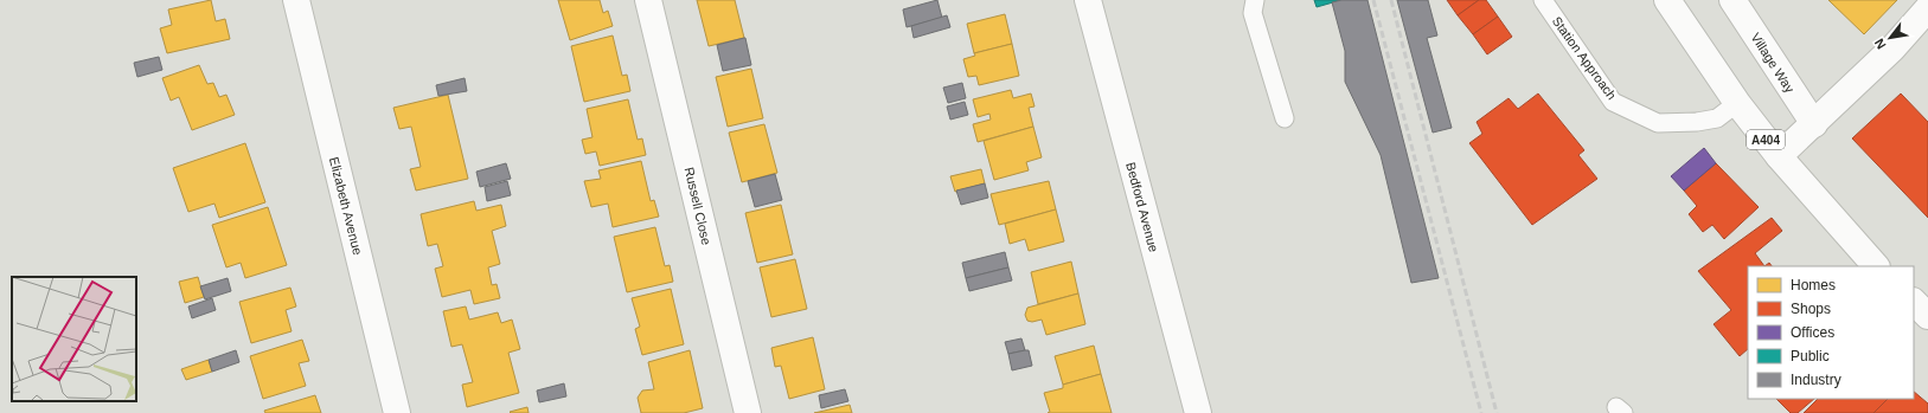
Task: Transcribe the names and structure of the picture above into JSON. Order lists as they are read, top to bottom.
{
  "streets": {
    "street": [
      "Village Way",
      "A404",
      "Elizabeth Avenue",
      "Russell Close",
      "Bedford Avenue"
    ],
    "lane": ["Station Approach"]
  },
  "crossings": [
    ["Station Approach", "A404"]
  ],
  "legend": [
    "Homes",
    "Shops",
    "Offices",
    "Public",
    "Industry"
  ],
  "north": "bottom left"
}
